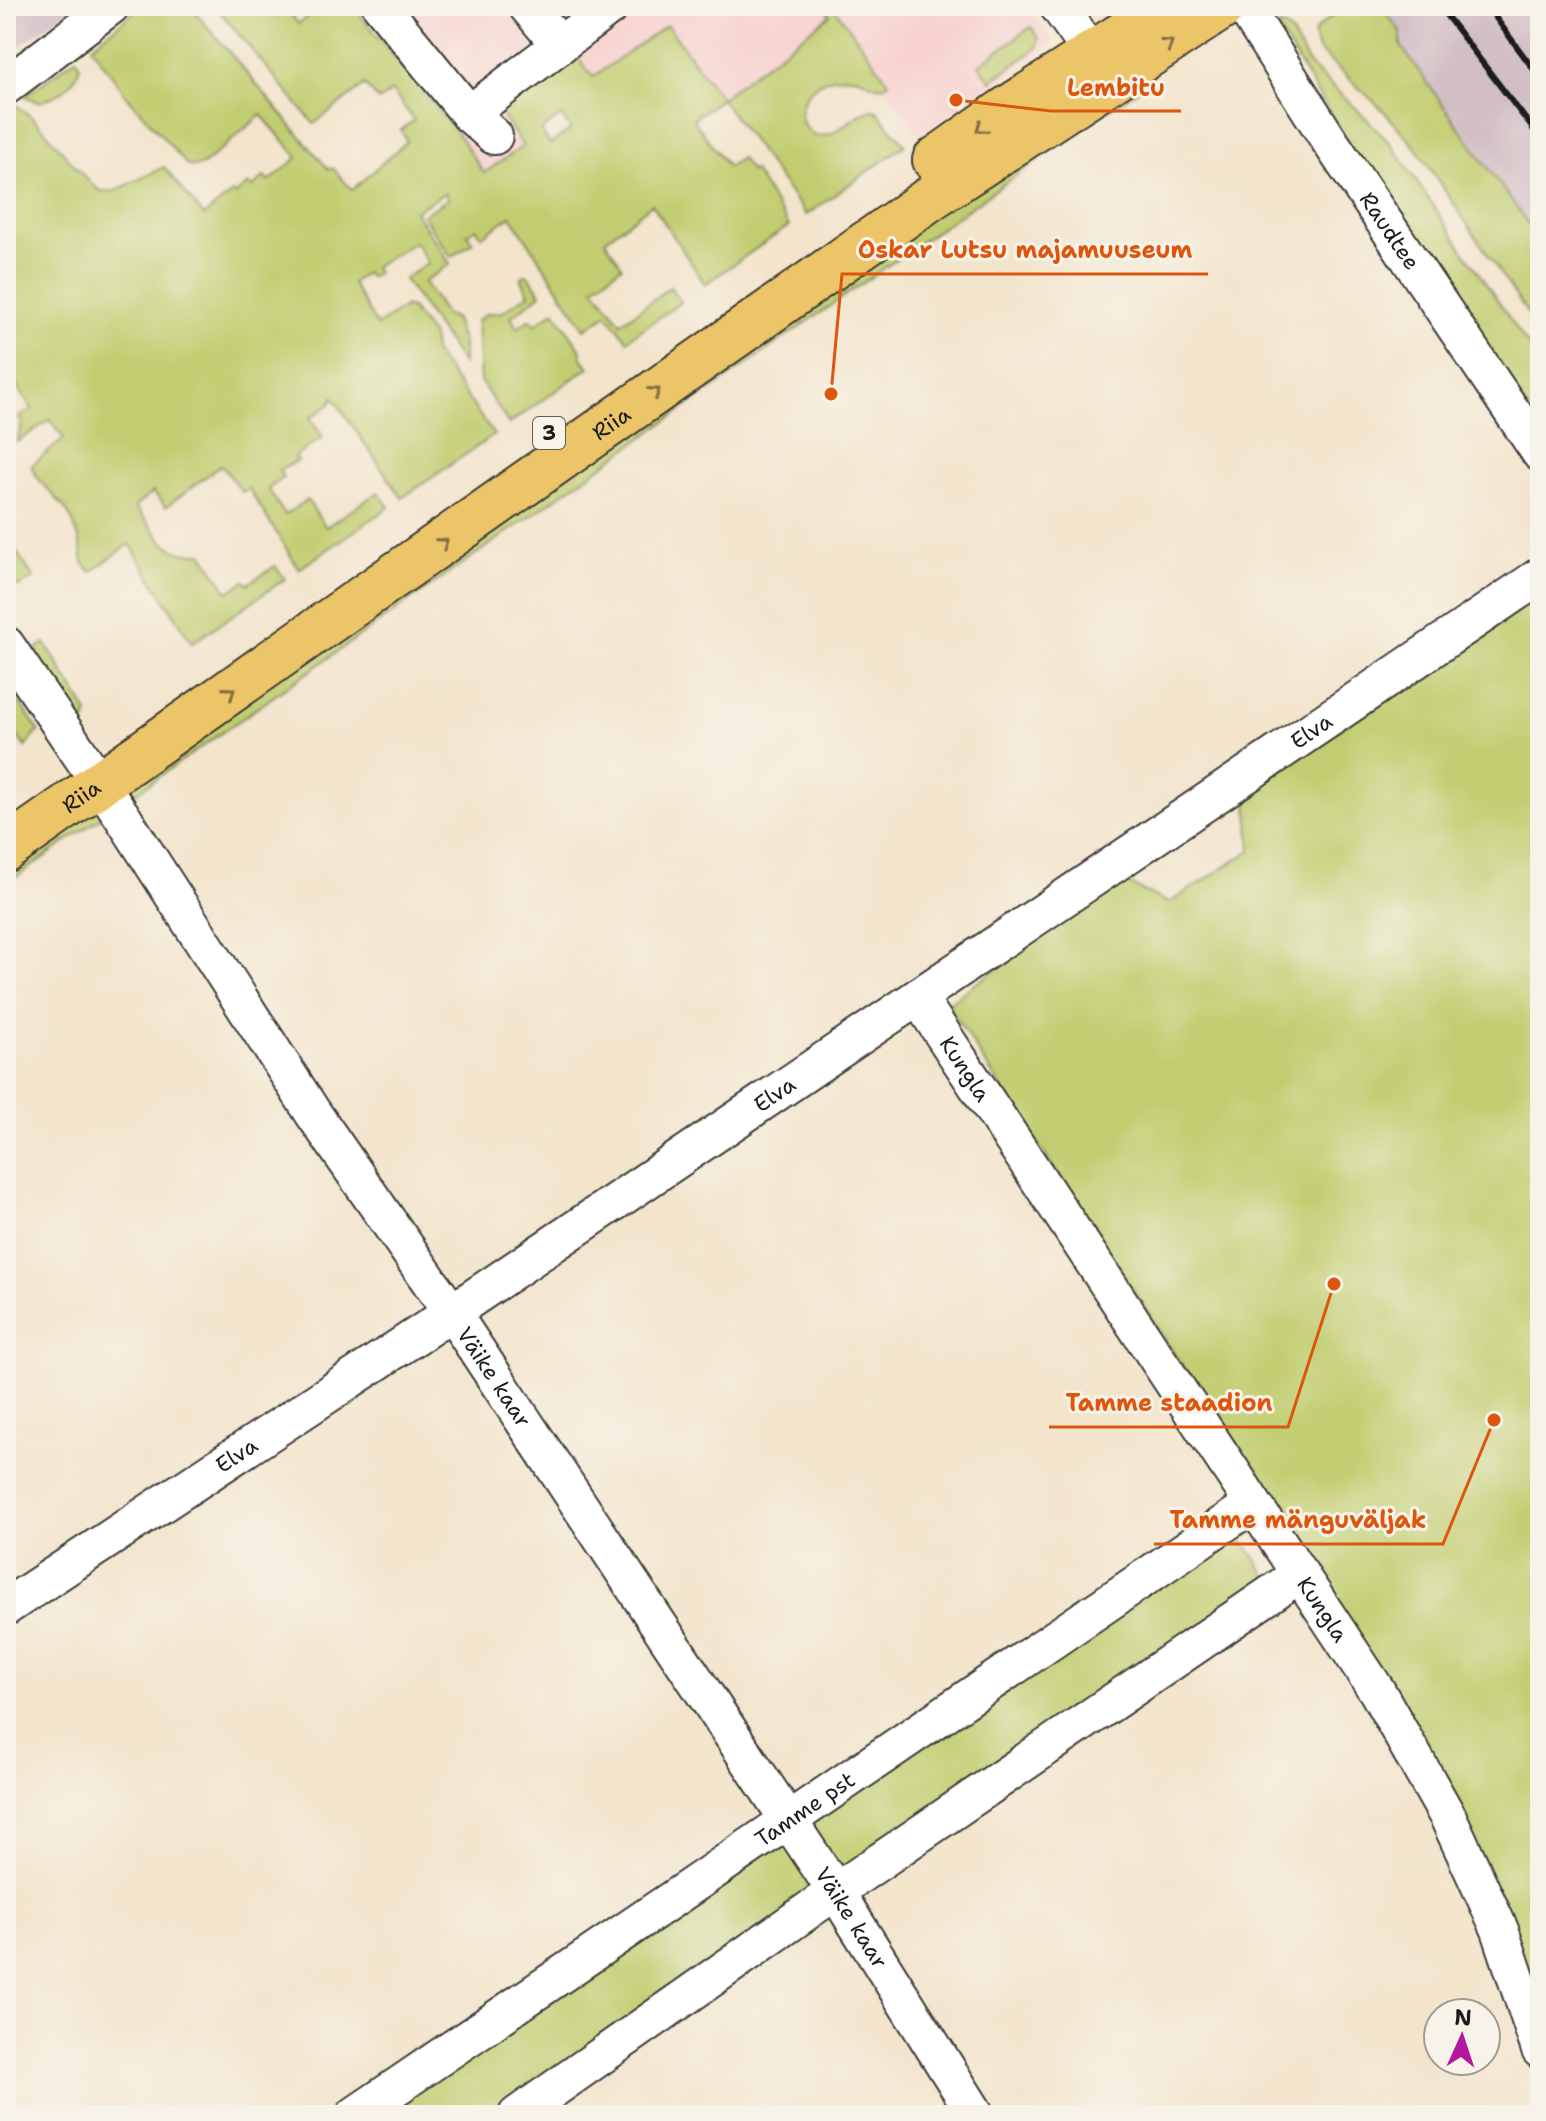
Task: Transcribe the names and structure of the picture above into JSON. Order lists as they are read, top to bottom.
{
  "streets": {
    "highway": ["Riia", "3"],
    "street": [
      "Raudtee",
      "Elva",
      "Kungla",
      "Väike kaar",
      "Tamme pst"
    ]
  },
  "crossings": [
    ["Riia", "Väike kaar"],
    ["Elva", "Kungla"],
    ["Elva", "Väike kaar"],
    ["Kungla", "Tamme pst"],
    ["Väike kaar", "Tamme pst"]
  ],
  "places": [
    "Lembitu",
    "Oskar Lutsu majamuuseum",
    "Tamme staadion",
    "Tamme mänguväljak"
  ],
  "north": "top"
}
